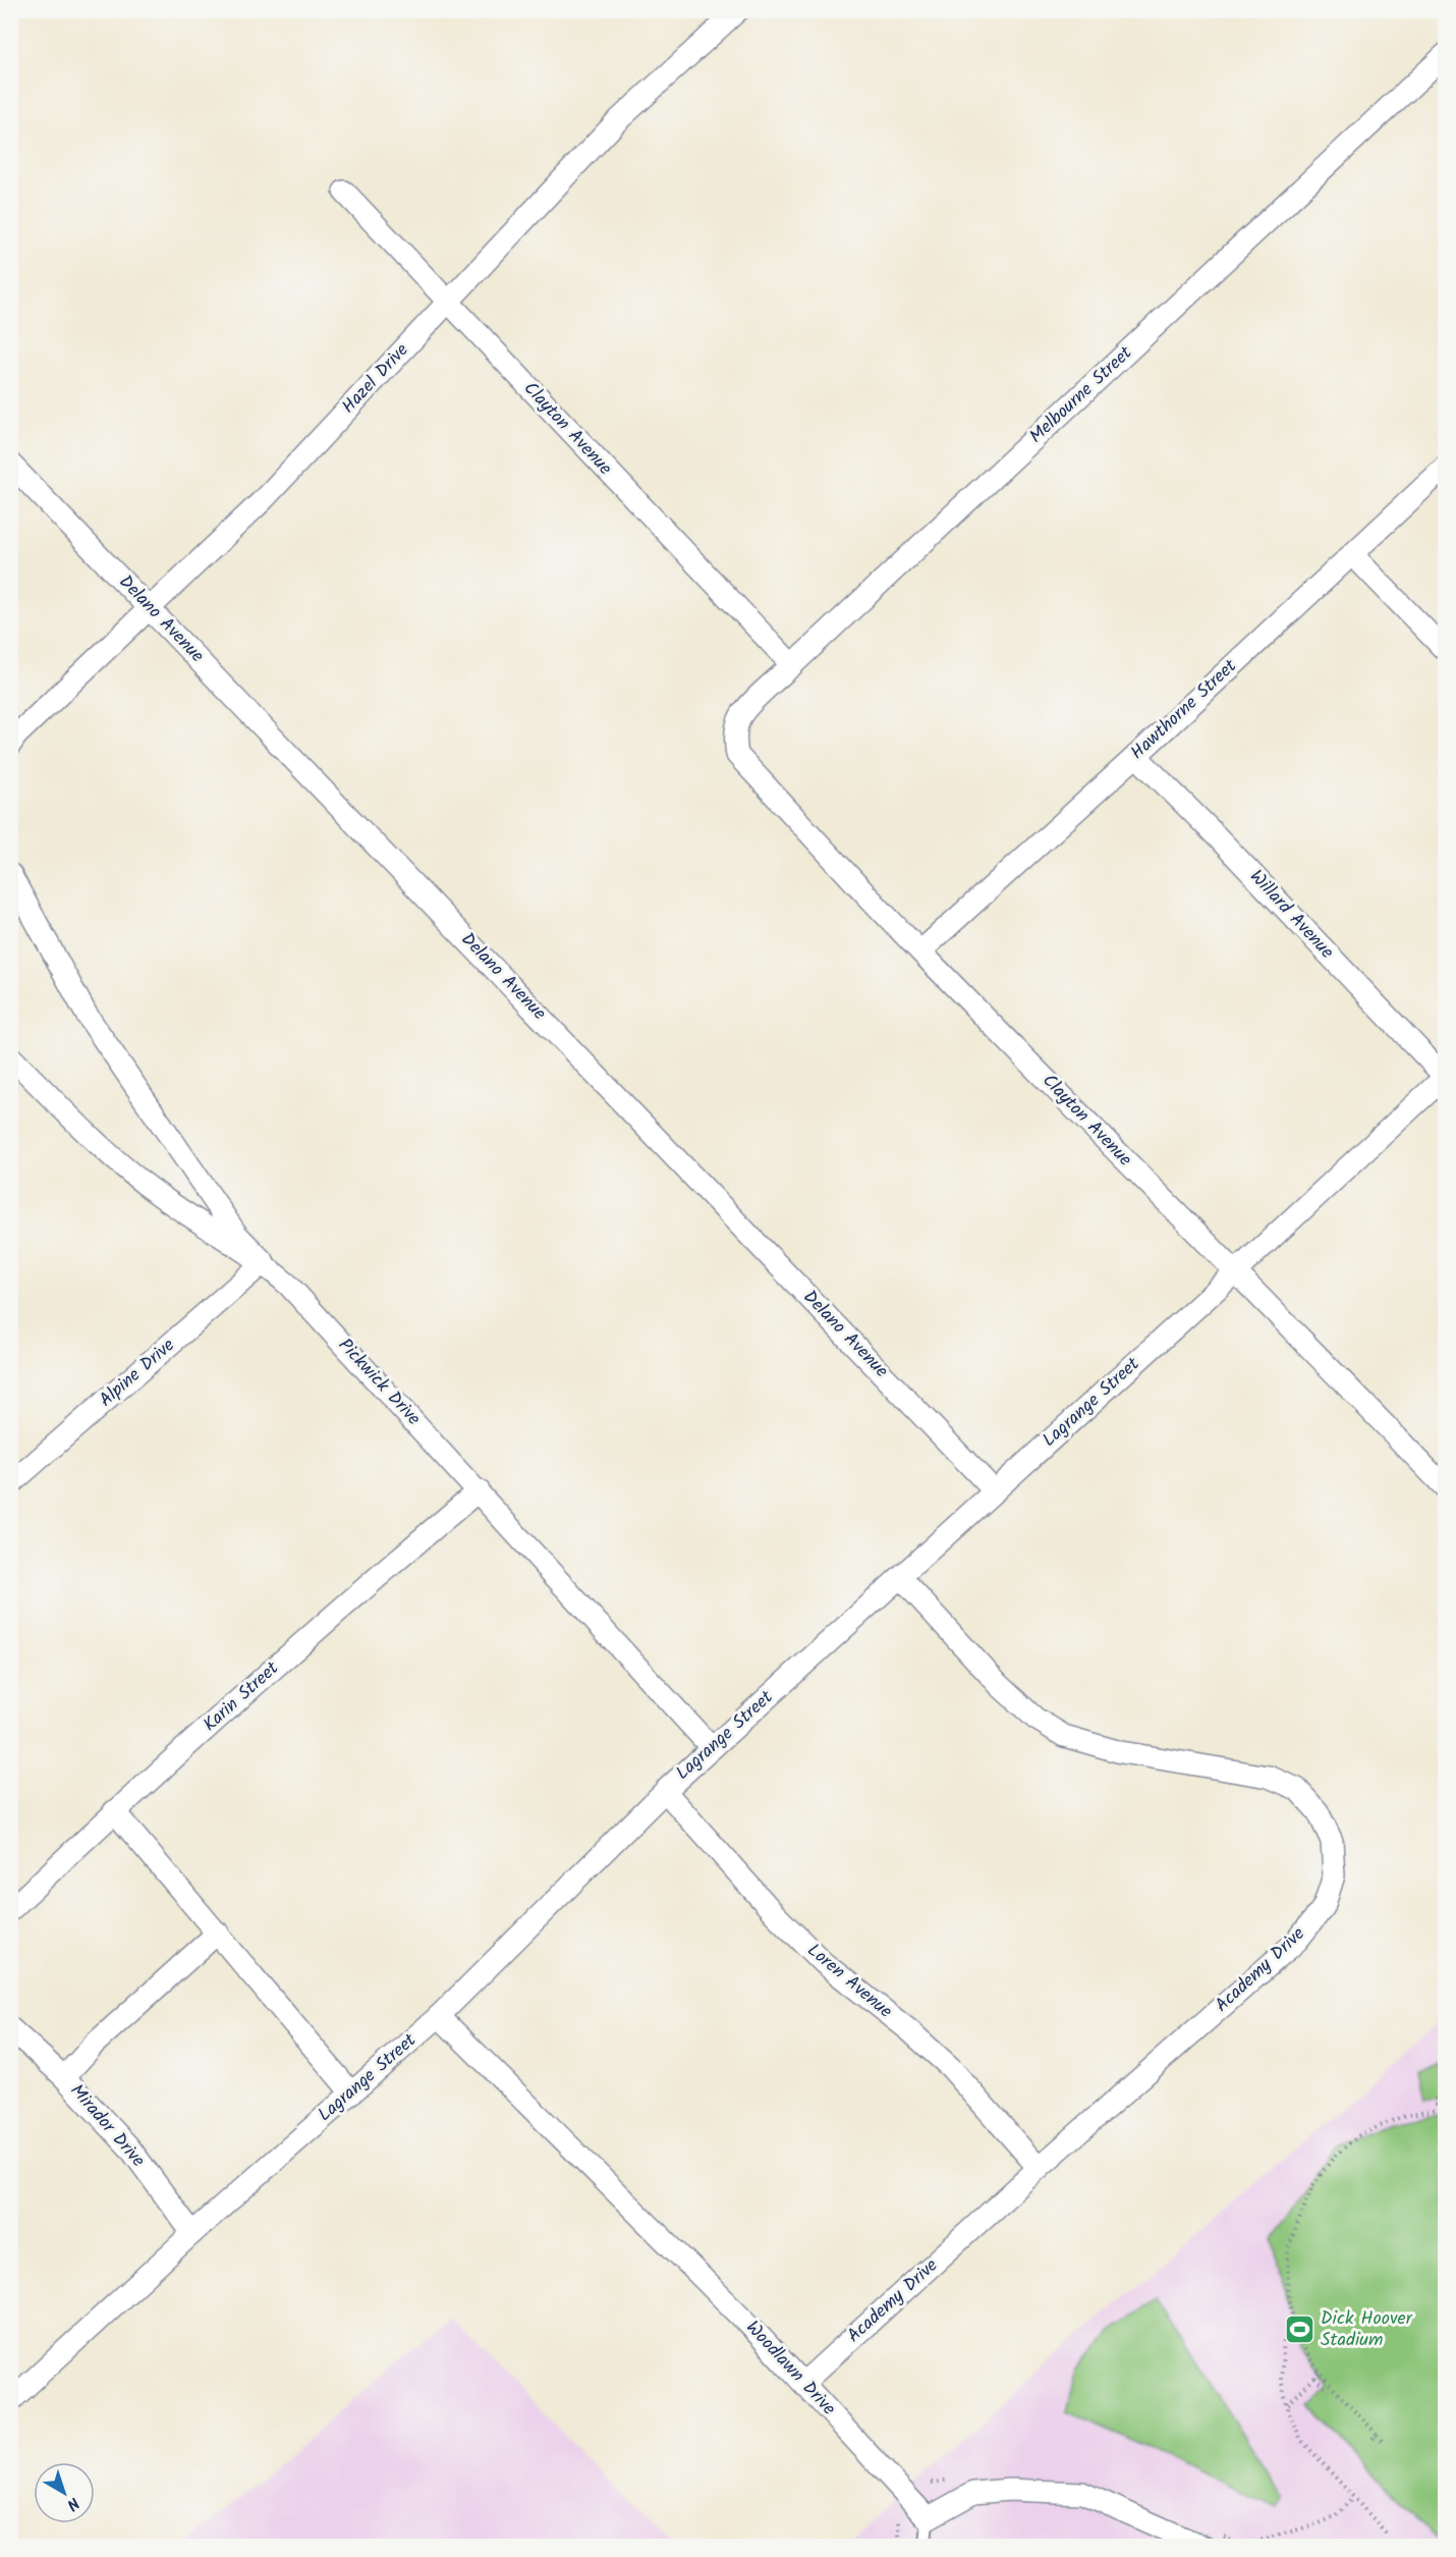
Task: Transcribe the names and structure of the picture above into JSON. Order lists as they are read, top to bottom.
{
  "streets": {
    "street": [
      "Hazel Drive",
      "Melbourne Street",
      "Clayton Avenue",
      "Delano Avenue",
      "Hawthorne Street",
      "Willard Avenue",
      "Alpine Drive",
      "Pickwick Drive",
      "Lagrange Street",
      "Karin Street",
      "Academy Drive",
      "Loren Avenue",
      "Mirador Drive",
      "Woodlawn Drive"
    ]
  },
  "crossings": [
    ["Hazel Drive", "Clayton Avenue"],
    ["Hazel Drive", "Delano Avenue"],
    ["Melbourne Street", "Clayton Avenue"],
    ["Clayton Avenue", "Hawthorne Street"],
    ["Clayton Avenue", "Lagrange Street"],
    ["Delano Avenue", "Lagrange Street"],
    ["Hawthorne Street", "Willard Avenue"],
    ["Willard Avenue", "Lagrange Street"],
    ["Alpine Drive", "Pickwick Drive"],
    ["Pickwick Drive", "Lagrange Street"],
    ["Pickwick Drive", "Karin Street"],
    ["Lagrange Street", "Academy Drive"],
    ["Lagrange Street", "Loren Avenue"],
    ["Lagrange Street", "Mirador Drive"],
    ["Lagrange Street", "Woodlawn Drive"],
    ["Academy Drive", "Loren Avenue"],
    ["Academy Drive", "Woodlawn Drive"]
  ],
  "places": {
    "sports": ["Dick Hoover Stadium"]
  },
  "north": "bottom right"
}
